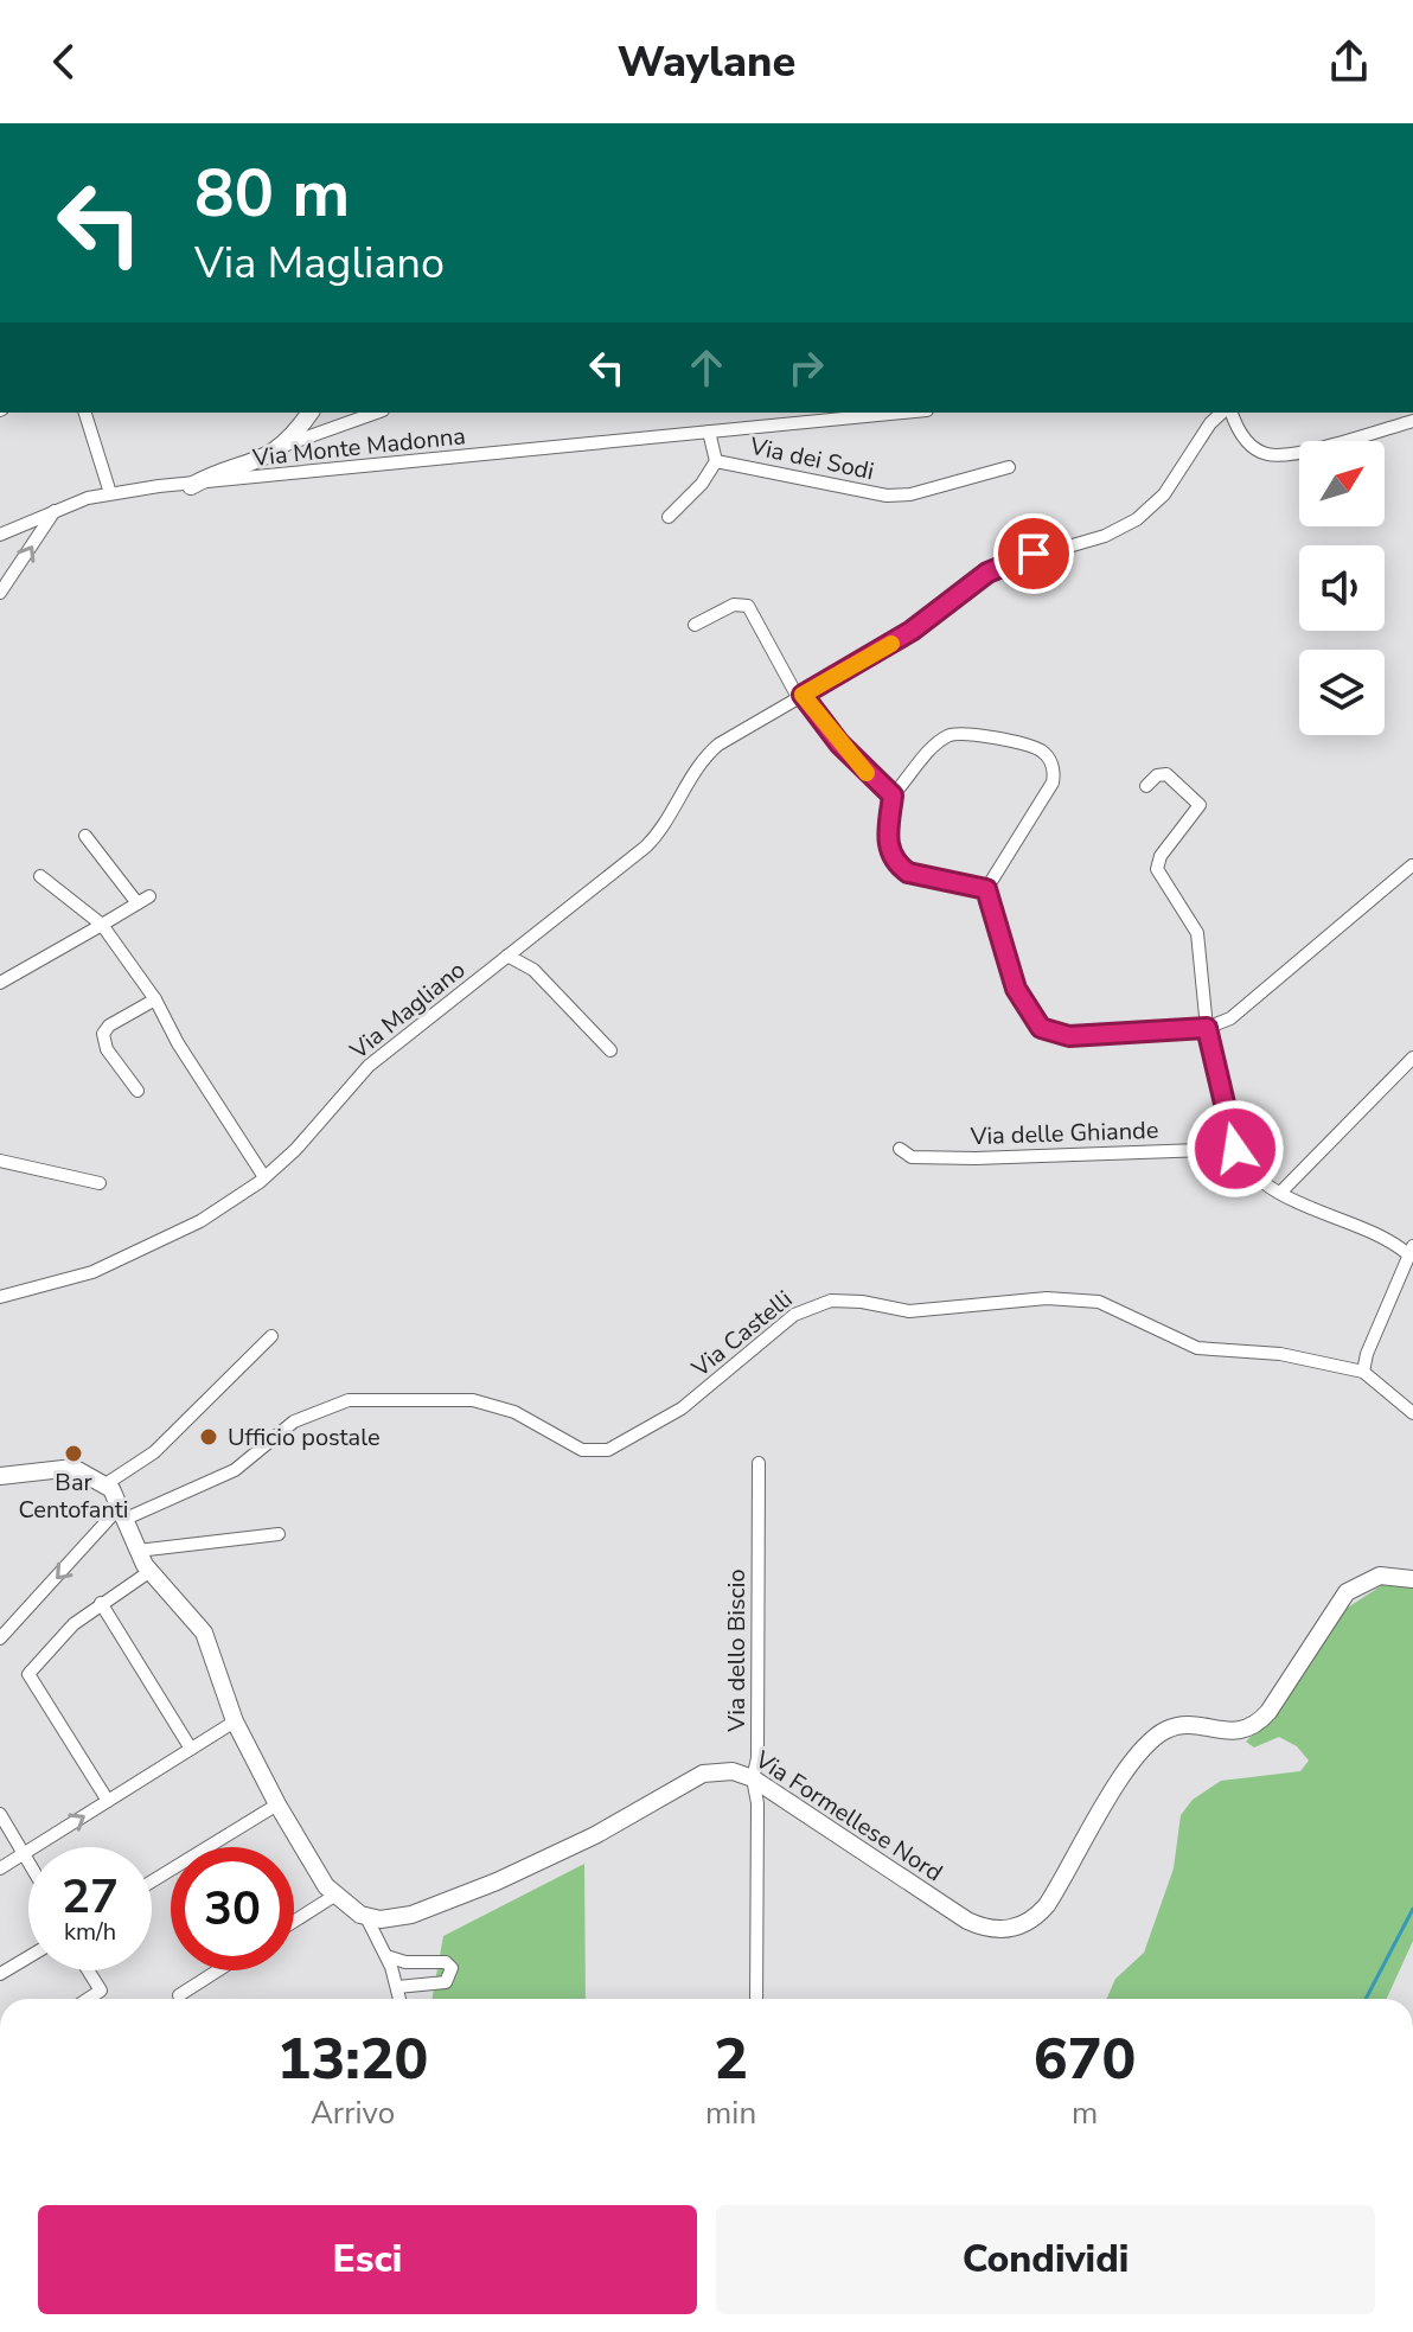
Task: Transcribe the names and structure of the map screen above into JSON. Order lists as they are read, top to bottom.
{
  "streets": {
    "street": [
      "Via Monte Madonna",
      "Via dei Sodi",
      "Via Magliano",
      "Via delle Ghiande",
      "Via Castelli",
      "Via dello Biscio",
      "Via Formellese Nord"
    ]
  },
  "crossings": [
    ["Via Monte Madonna", "Via dei Sodi"],
    ["Via dello Biscio", "Via Formellese Nord"]
  ],
  "places": ["Ufficio postale", "Bar Centofanti"],
  "north": "top right",
  "page": {
    "header": "Waylane",
    "turn": ["80 m", "Via Magliano"],
    "speed": "27 km/h",
    "limit": "30",
    "eta": [
      "13:20",
      "Arrivo",
      "2",
      "min",
      "670",
      "m"
    ],
    "buttons": ["Esci", "Condividi"]
  }
}
